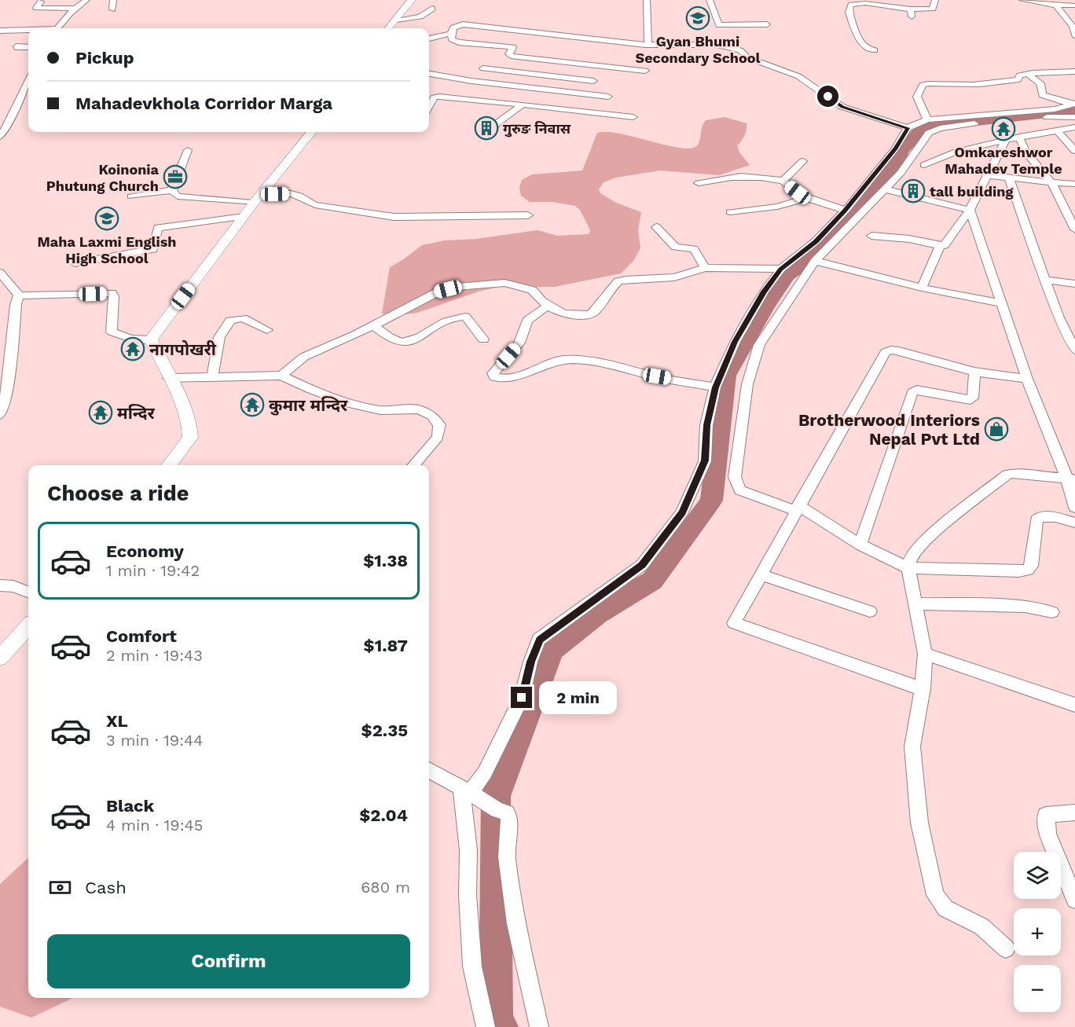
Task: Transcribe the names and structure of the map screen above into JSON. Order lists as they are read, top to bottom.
{
  "places": {
    "school or university": ["Gyan Bhumi Secondary School", "Maha Laxmi English High School"],
    "building": ["गुरुङ निवास", "tall building"],
    "temple": [
      "Omkareshwor Mahadev Temple",
      "नागपोखरी",
      "कुमार मन्दिर",
      "मन्दिर"
    ],
    "office": ["Koinonia Phutung Church"],
    "shop": ["Brotherwood Interiors Nepal Pvt Ltd"]
  },
  "page": {
    "banner": ["Pickup", "Mahadevkhola Corridor Marga"],
    "heading": "Choose a ride",
    "list": [
      {
        "name": "Economy",
        "note": "1 min · 19:42",
        "value": "$1.38"
      },
      {
        "name": "Comfort",
        "note": "2 min · 19:43",
        "value": "$1.87"
      },
      {
        "name": "XL",
        "note": "3 min · 19:44",
        "value": "$2.35"
      },
      {
        "name": "Black",
        "note": "4 min · 19:45",
        "value": "$2.04"
      }
    ],
    "bubble": "2 min",
    "map_buttons": ["+", "−"],
    "pay": ["Cash", "680 m"],
    "buttons": "Confirm"
  }
}
